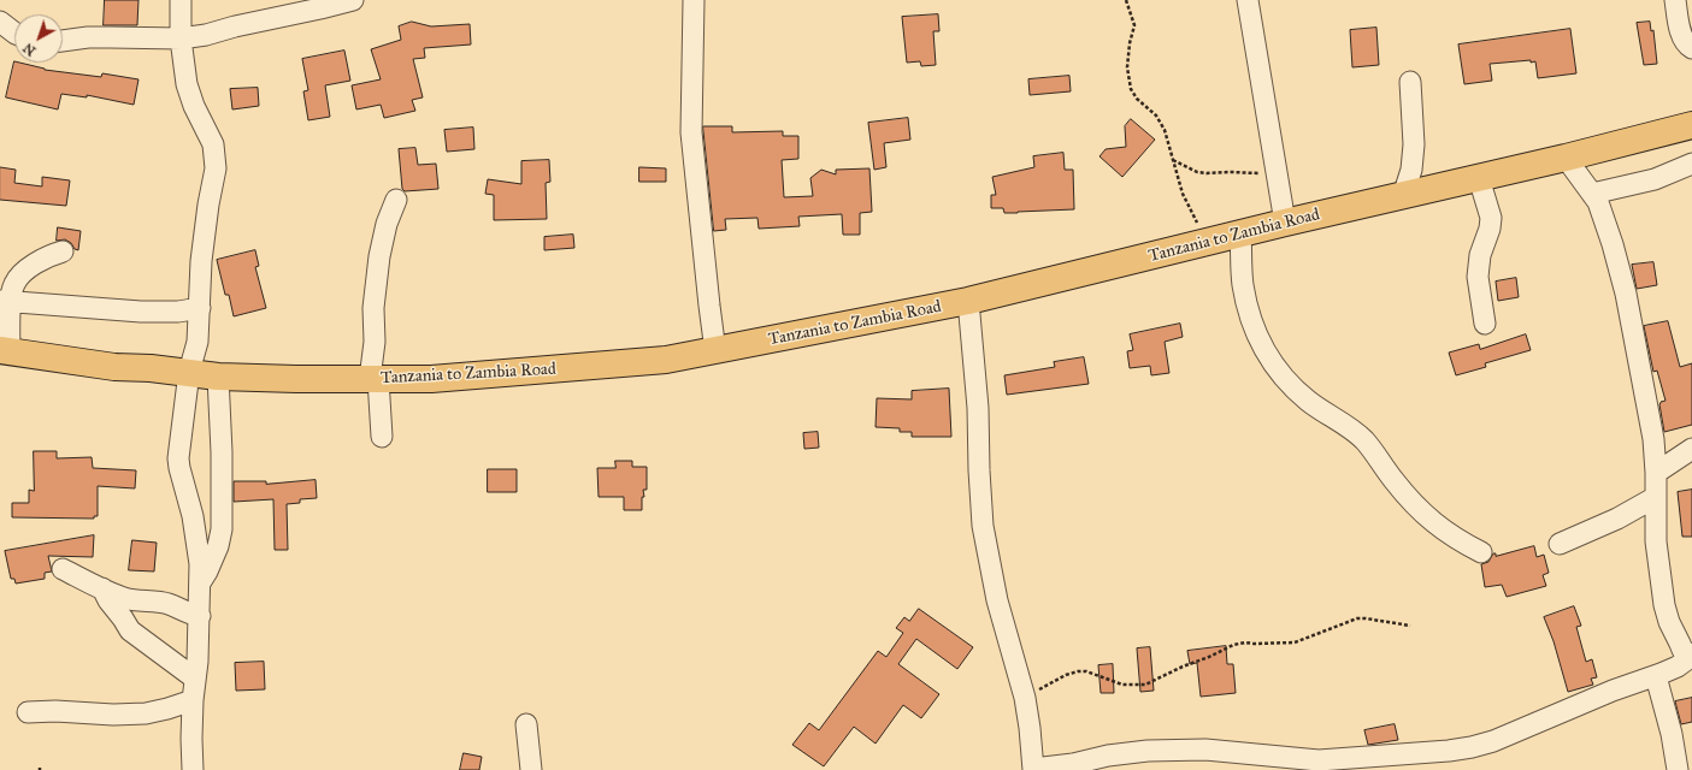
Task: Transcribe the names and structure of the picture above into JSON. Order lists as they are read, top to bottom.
{
  "streets": {
    "highway": ["Tanzania to Zambia Road"]
  },
  "north": "bottom left"
}
